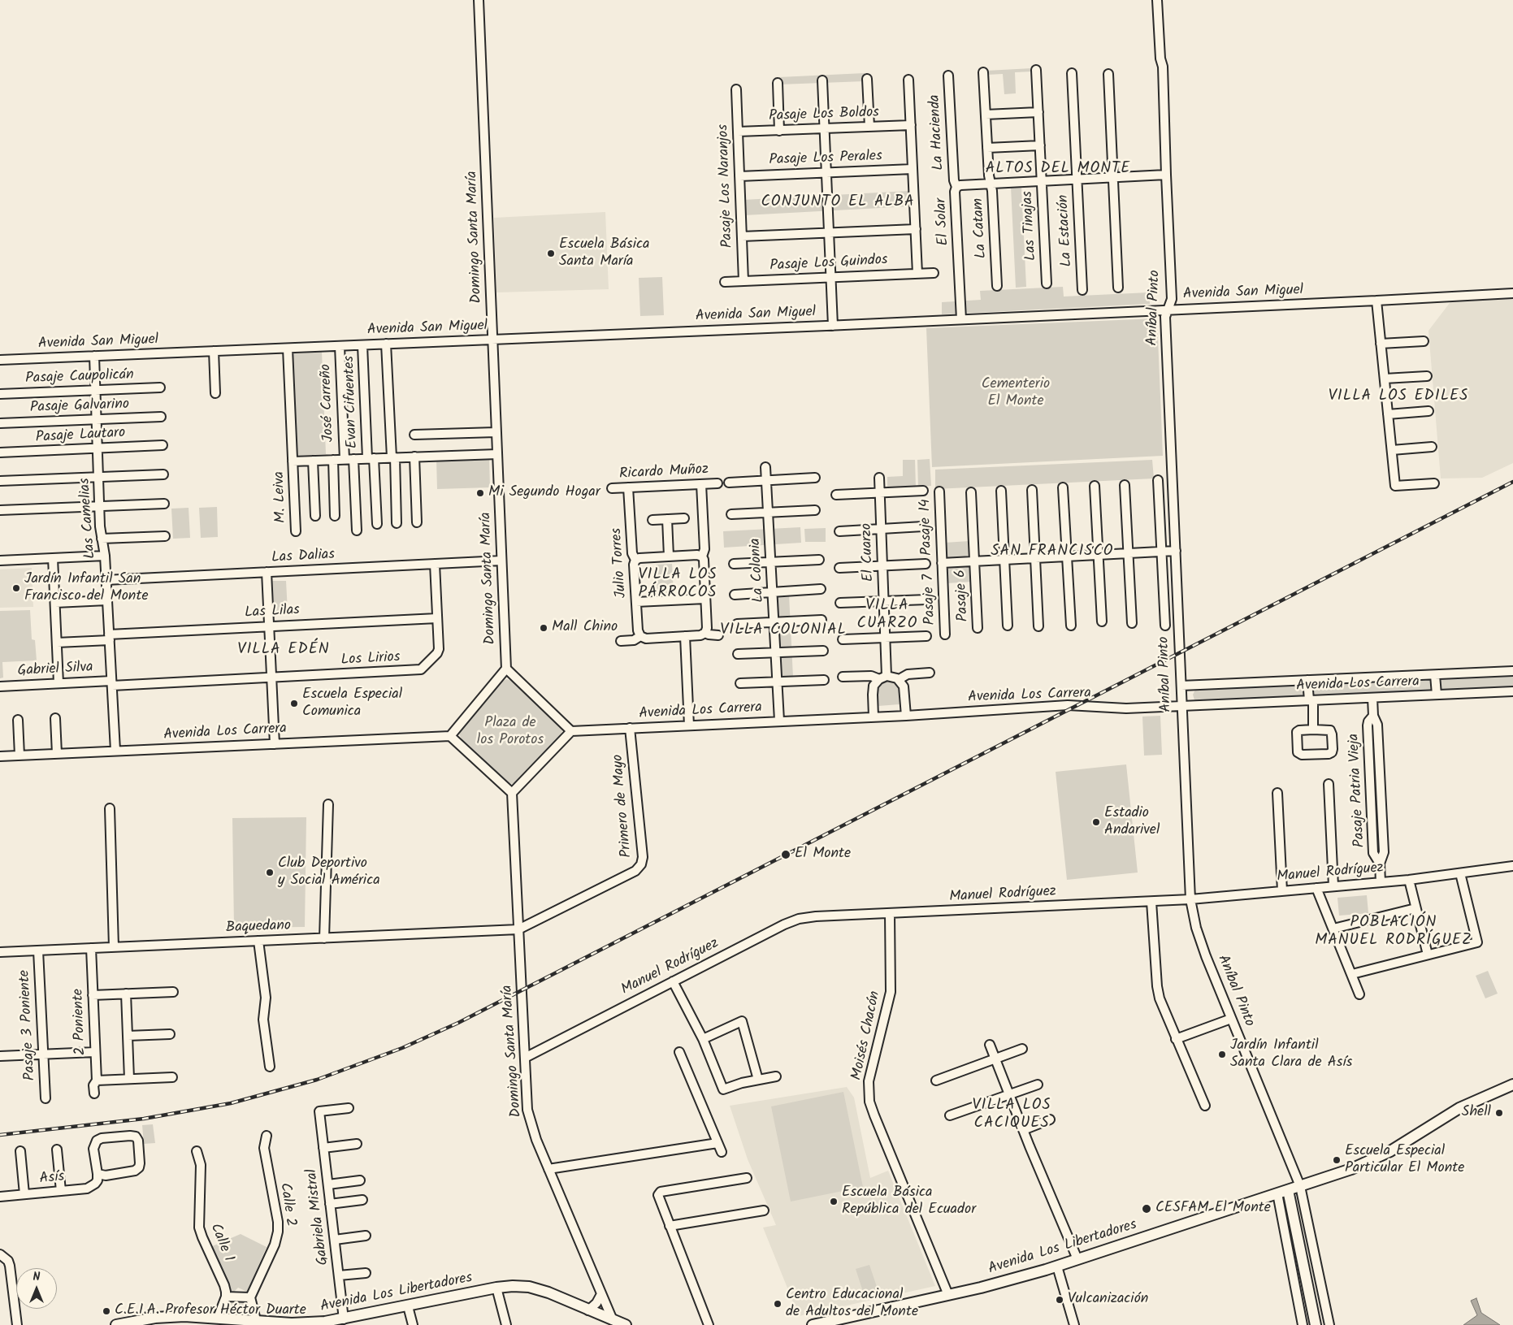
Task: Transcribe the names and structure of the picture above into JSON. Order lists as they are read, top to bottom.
{
  "streets": {
    "main road": ["Avenida Los Libertadores"],
    "street": [
      "Pasaje Los Boldos",
      "La Hacienda",
      "Pasaje Los Perales",
      "Pasaje Los Naranjos",
      "El Solar",
      "Las Tinajas",
      "La Catam",
      "La Estación",
      "Domingo Santa María",
      "Pasaje Los Guindos",
      "Avenida San Miguel",
      "Aníbal Pinto",
      "Pasaje Caupolicán",
      "Evan Cifuentes",
      "José Carreño",
      "Pasaje Galvarino",
      "Pasaje Lautaro",
      "Ricardo Muñoz",
      "M. Leiva",
      "Las Camelias",
      "Pasaje 14",
      "El Cuarzo",
      "Las Dalias",
      "Julio Torres",
      "La Colonia",
      "Pasaje 6",
      "Pasaje 7",
      "Las Lilas",
      "Los Lirios",
      "Gabriel Silva",
      "Avenida Los Carrera",
      "Pasaje Patria Vieja",
      "Primero de Mayo",
      "Manuel Rodríguez",
      "Baquedano",
      "2 Poniente",
      "Pasaje 3 Poniente",
      "Moisés Chacón",
      "Asís",
      "Calle 2",
      "Gabriela Mistral",
      "Calle 1"
    ]
  },
  "crossings": [
    ["Pasaje Los Boldos", "Pasaje Los Naranjos"],
    ["La Hacienda", "El Solar"],
    ["Pasaje Los Perales", "Pasaje Los Naranjos"],
    ["Pasaje Los Naranjos", "Pasaje Los Guindos"],
    ["El Solar", "Las Tinajas"],
    ["El Solar", "La Catam"],
    ["El Solar", "La Estación"],
    ["El Solar", "Avenida San Miguel"],
    ["El Solar", "Aníbal Pinto"],
    ["Domingo Santa María", "Avenida San Miguel"],
    ["Domingo Santa María", "Las Dalias"],
    ["Domingo Santa María", "Primero de Mayo"],
    ["Domingo Santa María", "Manuel Rodríguez"],
    ["Domingo Santa María", "Baquedano"],
    ["Domingo Santa María", "Avenida Los Libertadores"],
    ["Avenida San Miguel", "Aníbal Pinto"],
    ["Avenida San Miguel", "Evan Cifuentes"],
    ["Avenida San Miguel", "José Carreño"],
    ["Avenida San Miguel", "M. Leiva"],
    ["Avenida San Miguel", "Las Camelias"],
    ["Aníbal Pinto", "Avenida Los Carrera"],
    ["Aníbal Pinto", "Manuel Rodríguez"],
    ["Aníbal Pinto", "Avenida Los Libertadores"],
    ["Pasaje Caupolicán", "Las Camelias"],
    ["Pasaje Galvarino", "Las Camelias"],
    ["Pasaje Lautaro", "Las Camelias"],
    ["Ricardo Muñoz", "Julio Torres"],
    ["Las Camelias", "Las Dalias"],
    ["Las Camelias", "Las Lilas"],
    ["Las Camelias", "Los Lirios"],
    ["Las Camelias", "Gabriel Silva"],
    ["Las Camelias", "Avenida Los Carrera"],
    ["Pasaje 14", "Pasaje 7"],
    ["El Cuarzo", "Avenida Los Carrera"],
    ["Las Dalias", "Los Lirios"],
    ["La Colonia", "Avenida Los Carrera"],
    ["Las Lilas", "Los Lirios"],
    ["Los Lirios", "Gabriel Silva"],
    ["Avenida Los Carrera", "Pasaje Patria Vieja"],
    ["Avenida Los Carrera", "Primero de Mayo"],
    ["Pasaje Patria Vieja", "Manuel Rodríguez"],
    ["Primero de Mayo", "Baquedano"],
    ["Manuel Rodríguez", "Moisés Chacón"],
    ["Baquedano", "2 Poniente"],
    ["Baquedano", "Pasaje 3 Poniente"],
    ["Moisés Chacón", "Avenida Los Libertadores"],
    ["Gabriela Mistral", "Avenida Los Libertadores"]
  ],
  "districts": [
    "ALTOS DEL MONTE",
    "CONJUNTO EL ALBA",
    "VILLA LOS EDILES",
    "SAN FRANCISCO",
    "VILLA LOS PÁRROCOS",
    "VILLA CUARZO",
    "VILLA COLONIAL",
    "VILLA EDÉN",
    "POBLACIÓN MANUEL RODRÍGUEZ",
    "VILLA LOS CACIQUES"
  ],
  "parks": ["Cementerio El Monte", "Plaza de los Porotos"],
  "places": [
    "Escuela Básica Santa María",
    "Mi Segundo Hogar",
    "Jardín Infantil San Francisco del Monte",
    "Mall Chino",
    "Escuela Especial Comunica",
    "Estadio Andarivel",
    "El Monte",
    "Club Deportivo y Social América",
    "Jardín Infantil Santa Clara de Asís",
    "Shell",
    "Escuela Especial Particular El Monte",
    "Escuela Básica República del Ecuador",
    "CESFAM El Monte",
    "Vulcanización",
    "Centro Educacional de Adultos del Monte",
    "C.E.I.A. Profesor Héctor Duarte"
  ],
  "north": "top"
}
